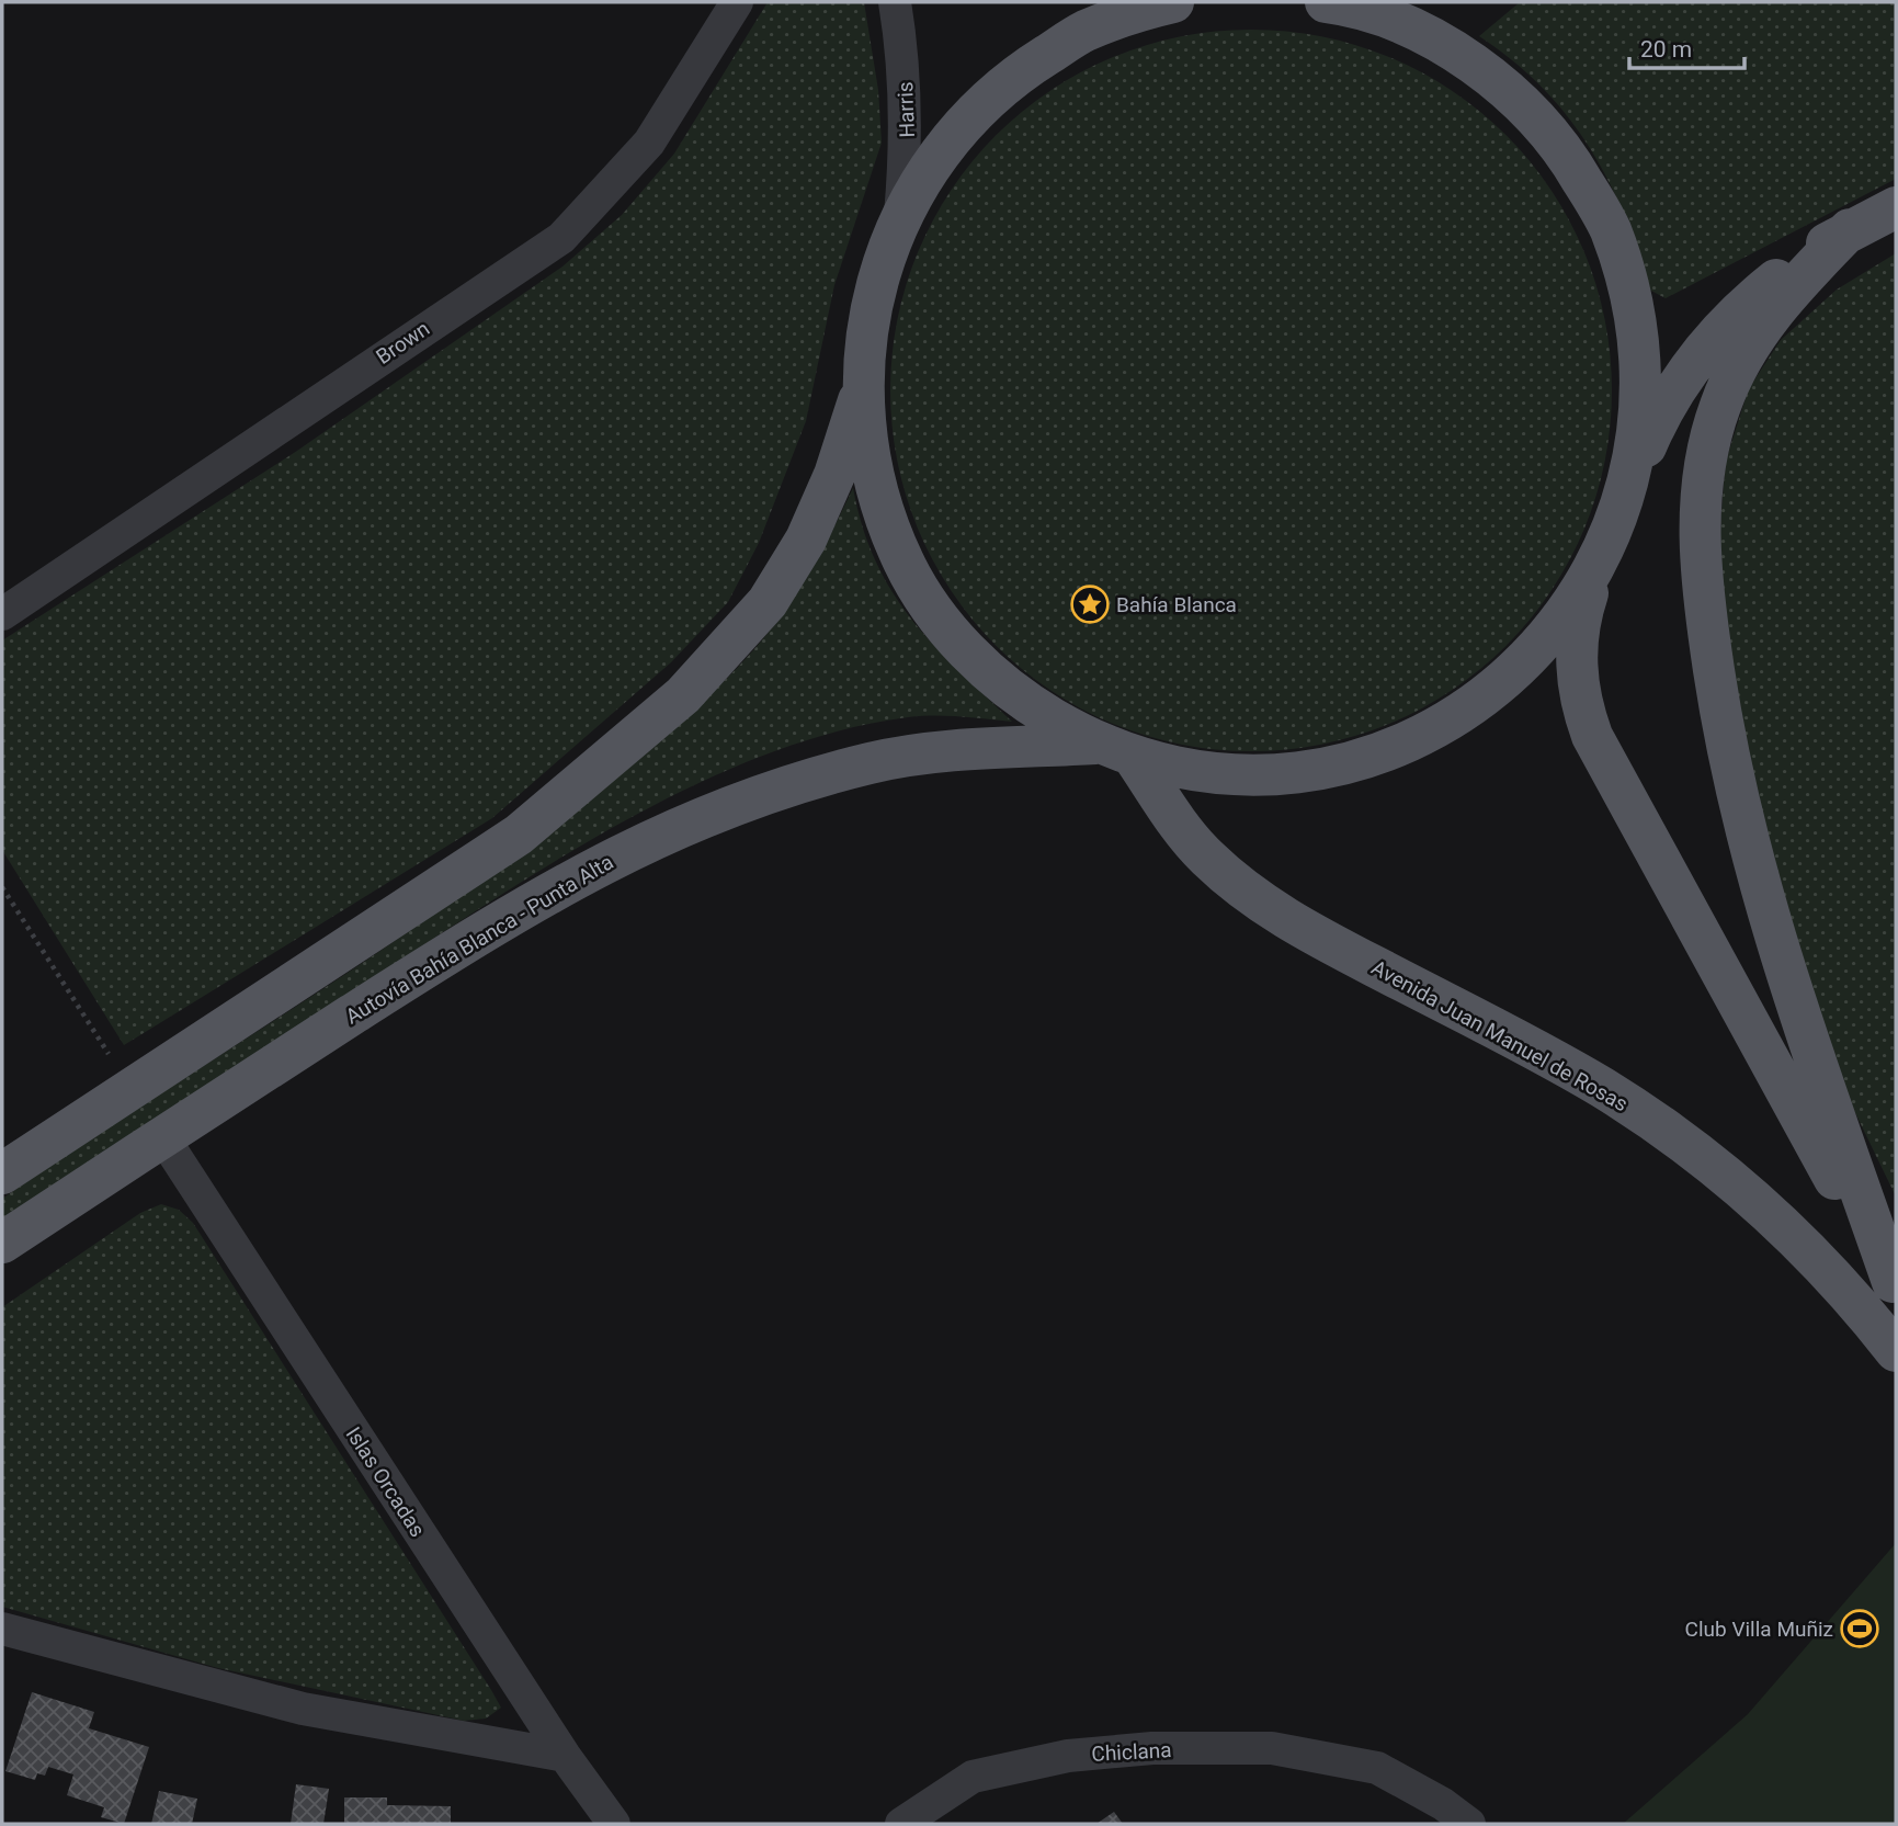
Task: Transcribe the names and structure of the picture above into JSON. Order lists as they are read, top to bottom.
{
  "streets": {
    "main road": ["Autovía Bahía Blanca - Punta Alta", "Avenida Juan Manuel de Rosas"],
    "street": [
      "Harris",
      "Brown",
      "Islas Orcadas",
      "Chiclana"
    ]
  },
  "crossings": [
    ["Autovía Bahía Blanca - Punta Alta", "Islas Orcadas"]
  ],
  "places": {
    "place": ["Bahía Blanca"],
    "sports": ["Club Villa Muñiz"]
  },
  "scale_bar": "20 m"
}
